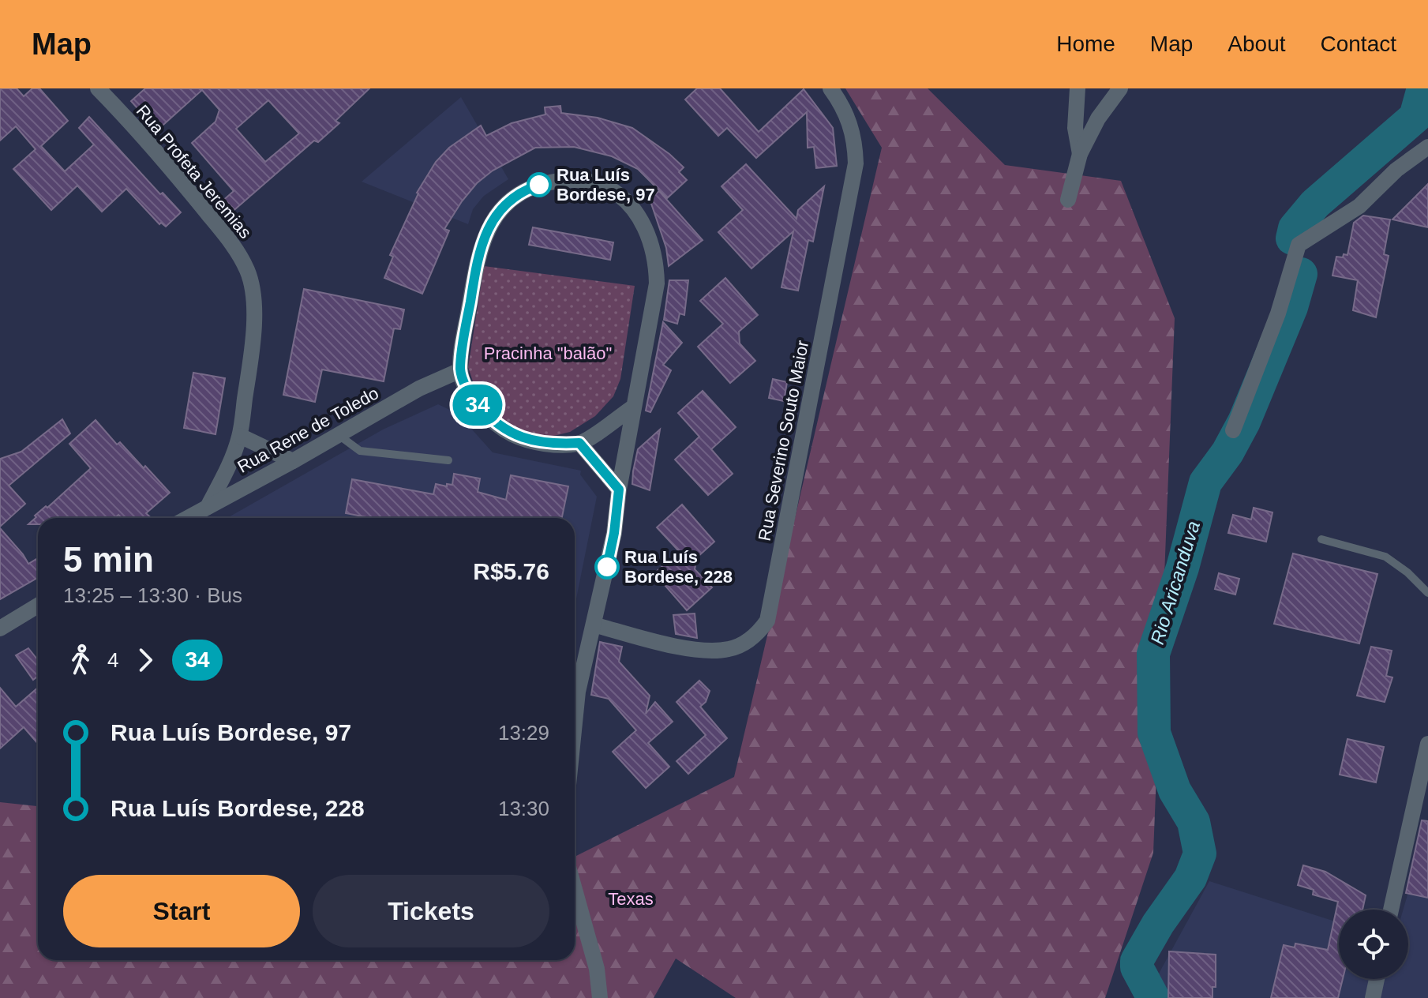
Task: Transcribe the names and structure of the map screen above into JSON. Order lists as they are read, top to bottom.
{
  "streets": {
    "street": ["Rua Profeta Jeremias", "Rua Rene de Toledo", "Rua Severino Souto Maior"]
  },
  "crossings": [
    ["Rua Profeta Jeremias", "Rua Rene de Toledo"]
  ],
  "water": ["Rio Aricanduva"],
  "parks": ["Pracinha \"balão\"", "Texas"],
  "places": ["Rua Luís Bordese, 97", "Rua Luís Bordese, 228"],
  "lines": ["bus line 34"],
  "page": {
    "header": "Map",
    "nav": [
      "Home",
      "Map",
      "About",
      "Contact"
    ],
    "on_map": "34",
    "heading": ["5 min", "13:25 – 13:30 · Bus", "R$5.76"],
    "legs": ["4", "34"],
    "list": [
      {
        "name": "Rua Luís Bordese, 97",
        "value": "13:29"
      },
      {
        "name": "Rua Luís Bordese, 228",
        "value": "13:30"
      }
    ],
    "buttons": ["Start", "Tickets"]
  }
}
